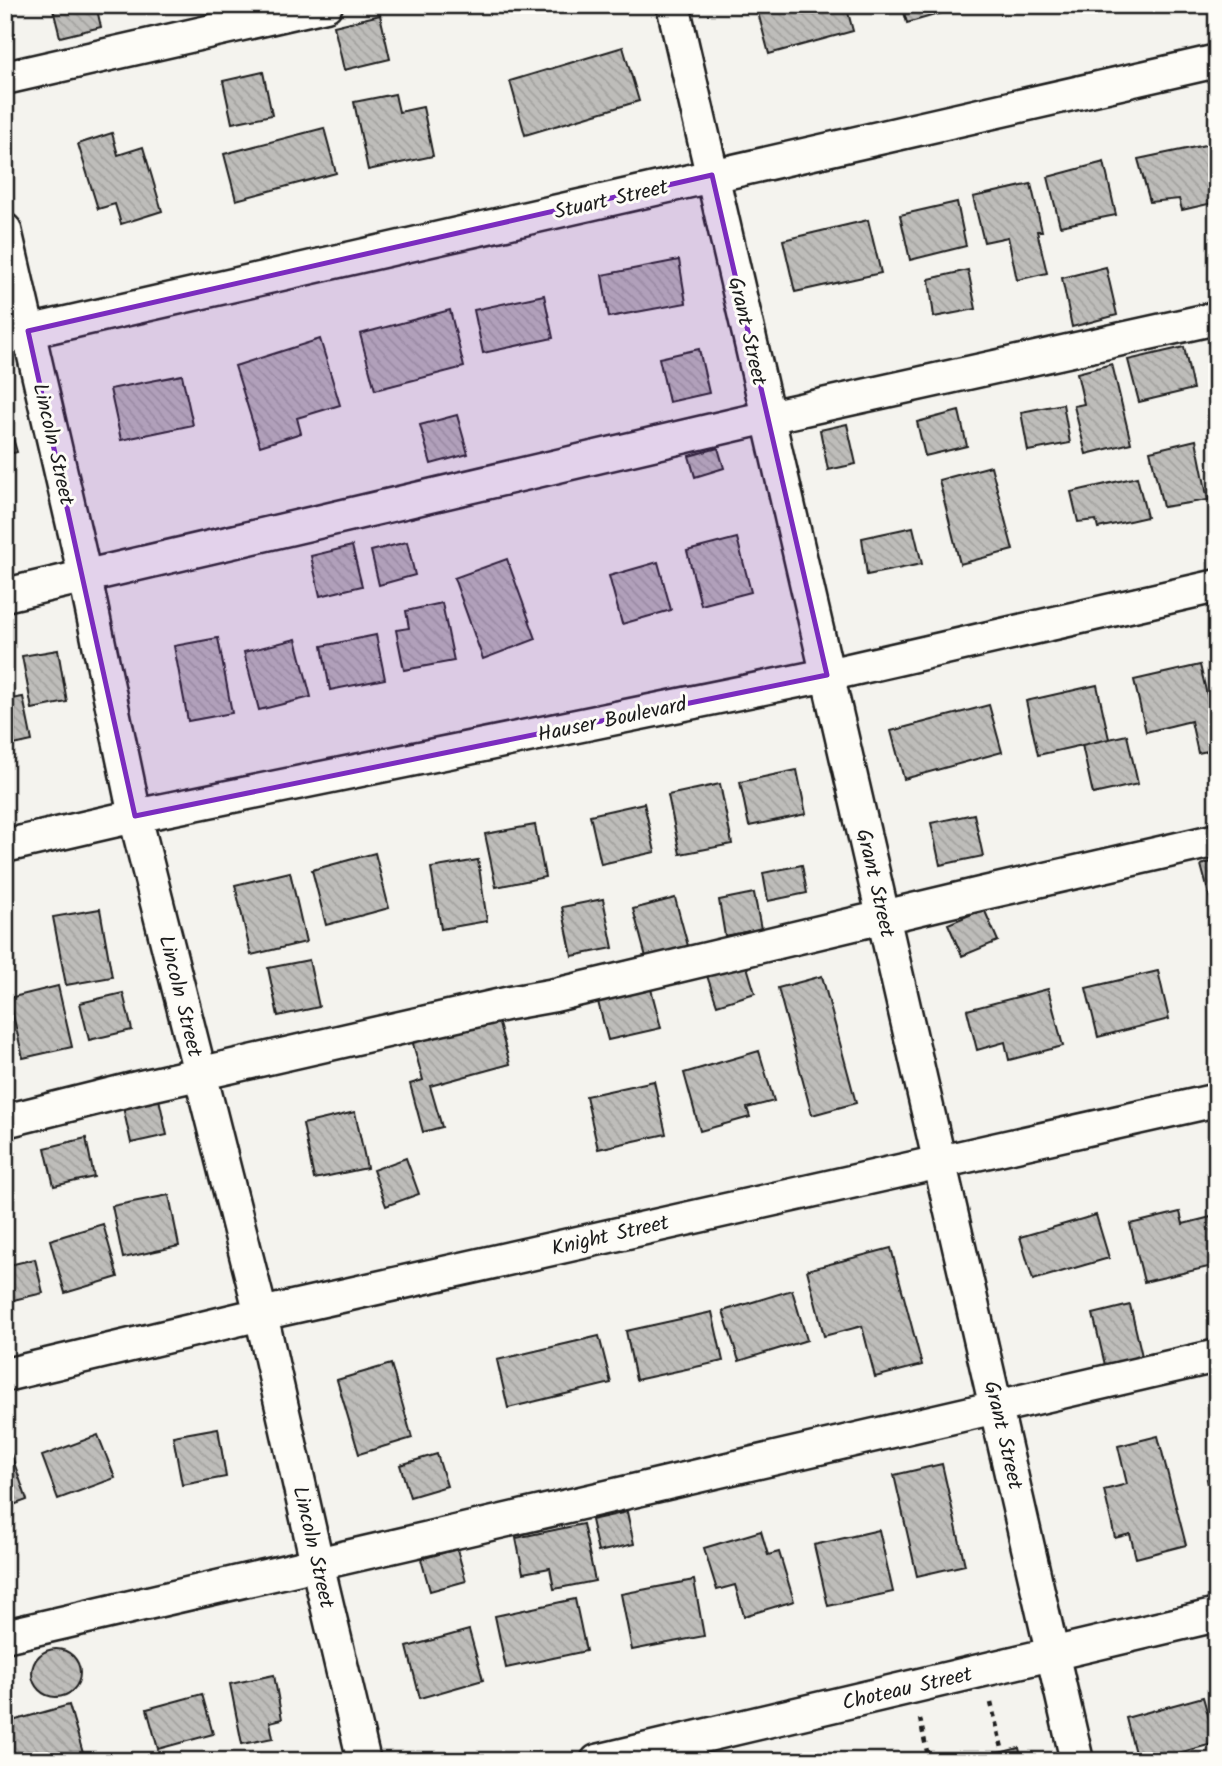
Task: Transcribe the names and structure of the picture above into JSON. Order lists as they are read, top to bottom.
{
  "streets": {
    "street": [
      "Stuart Street",
      "Grant Street",
      "Lincoln Street",
      "Hauser Boulevard",
      "Knight Street",
      "Choteau Street"
    ]
  },
  "crossings": [
    ["Stuart Street", "Grant Street"],
    ["Stuart Street", "Lincoln Street"],
    ["Grant Street", "Hauser Boulevard"],
    ["Grant Street", "Knight Street"],
    ["Grant Street", "Choteau Street"],
    ["Lincoln Street", "Hauser Boulevard"],
    ["Lincoln Street", "Knight Street"]
  ]
}
